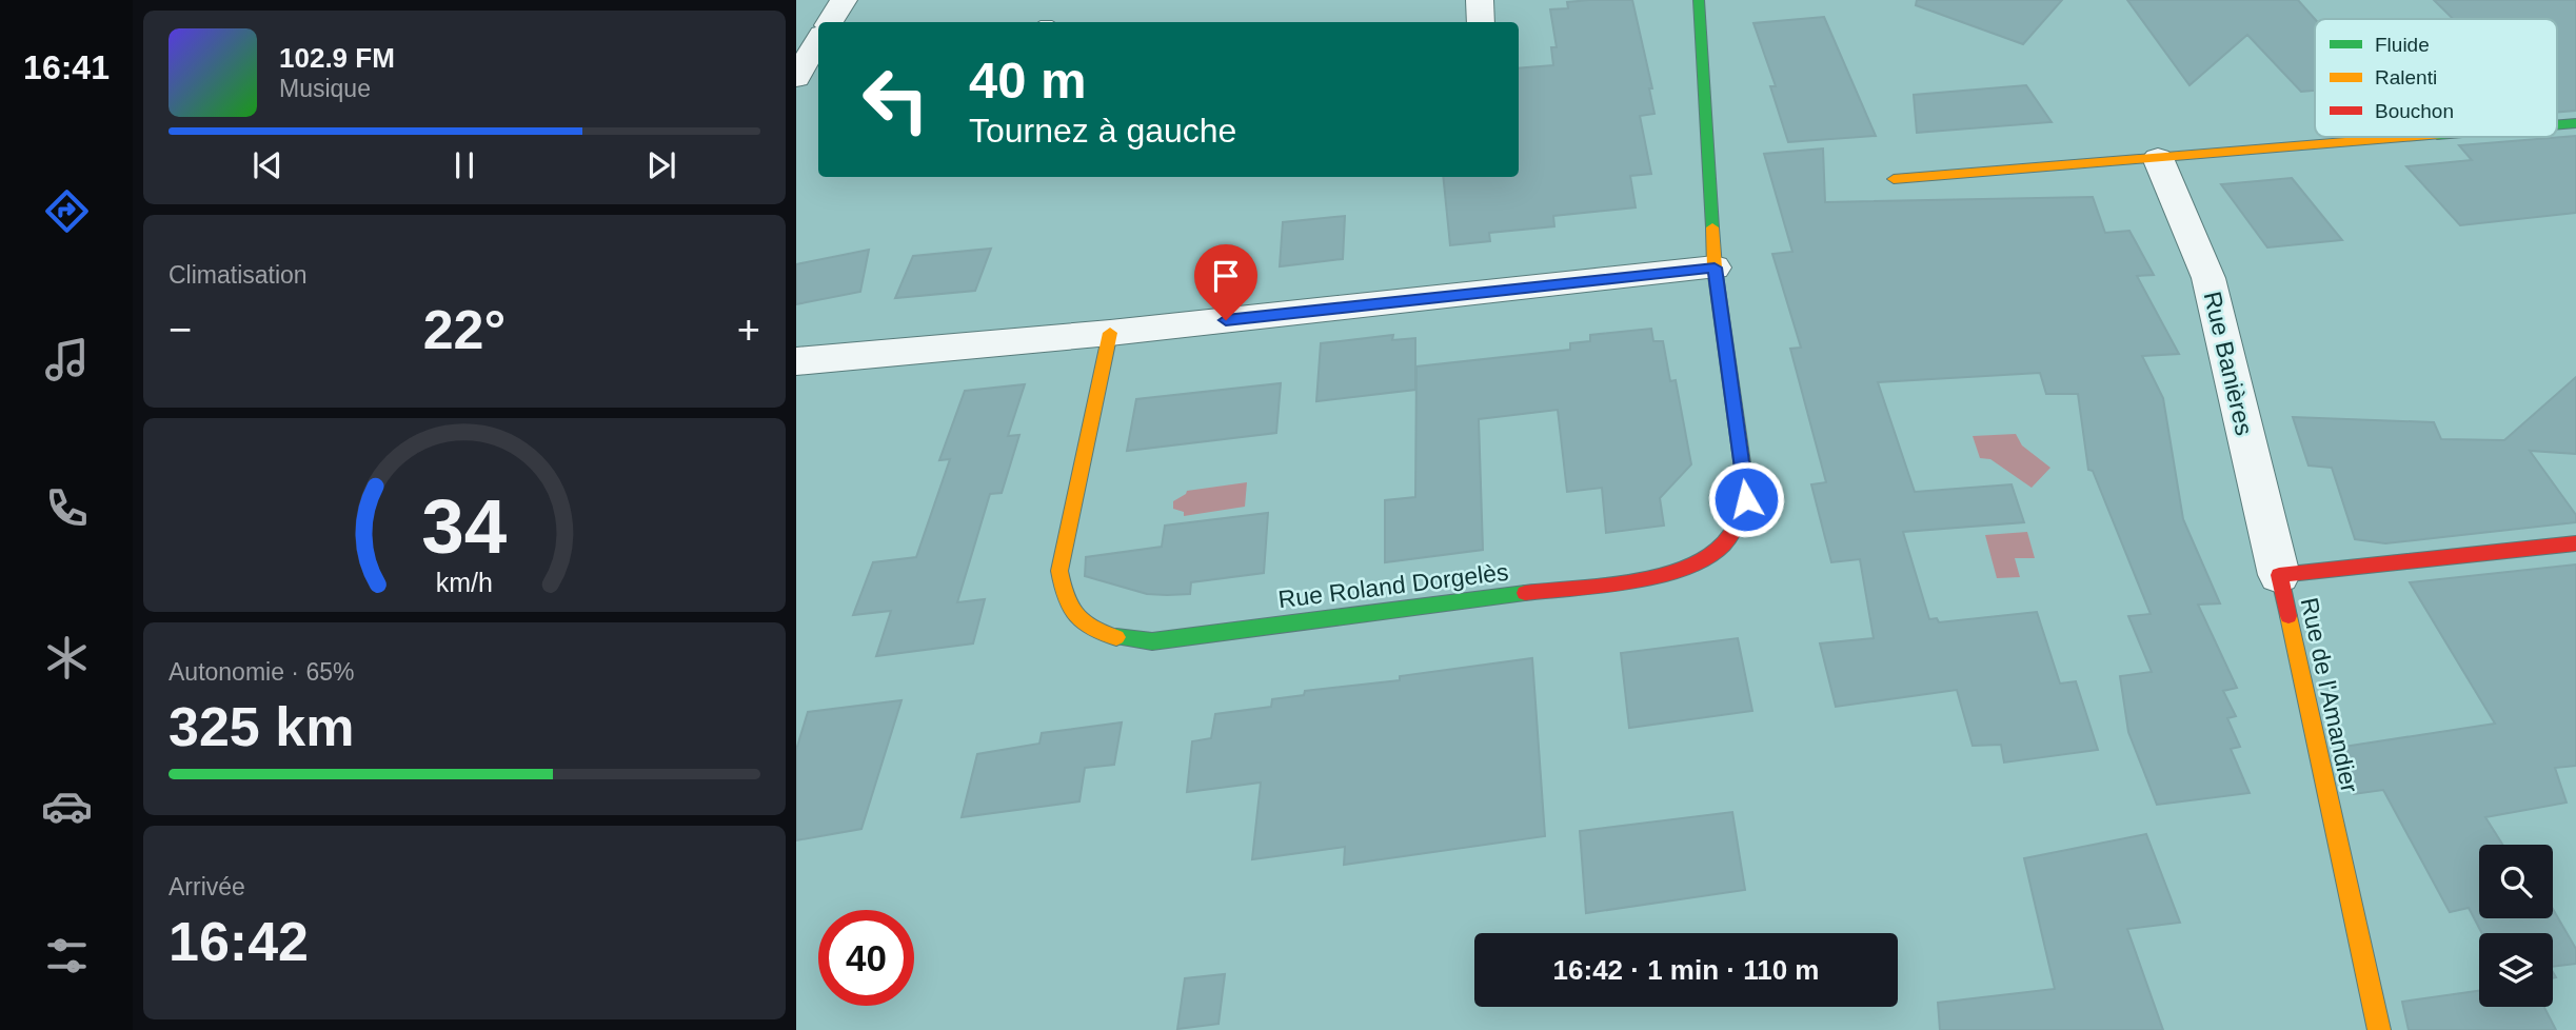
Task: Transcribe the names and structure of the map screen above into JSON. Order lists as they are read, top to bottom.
{
  "streets": {
    "street": ["Rue Banières", "Rue Roland Dorgelès", "Rue de l'Amandier"]
  },
  "crossings": [
    ["Rue Banières", "Rue de l'Amandier"]
  ],
  "legend": ["Fluide", "Ralenti", "Bouchon"],
  "page": {
    "tabs": "16:41",
    "turn": ["40 m", "Tournez à gauche"],
    "song": ["102.9 FM", "Musique"],
    "tile": [
      "Climatisation",
      ["Autonomie · 65%", "325 km"],
      ["Arrivée", "16:42"]
    ],
    "heat": ["−", "22°", "+"],
    "limit": "40",
    "trip": "16:42 · 1 min · 110 m",
    "gauge": ["34", "km/h"]
  }
}
